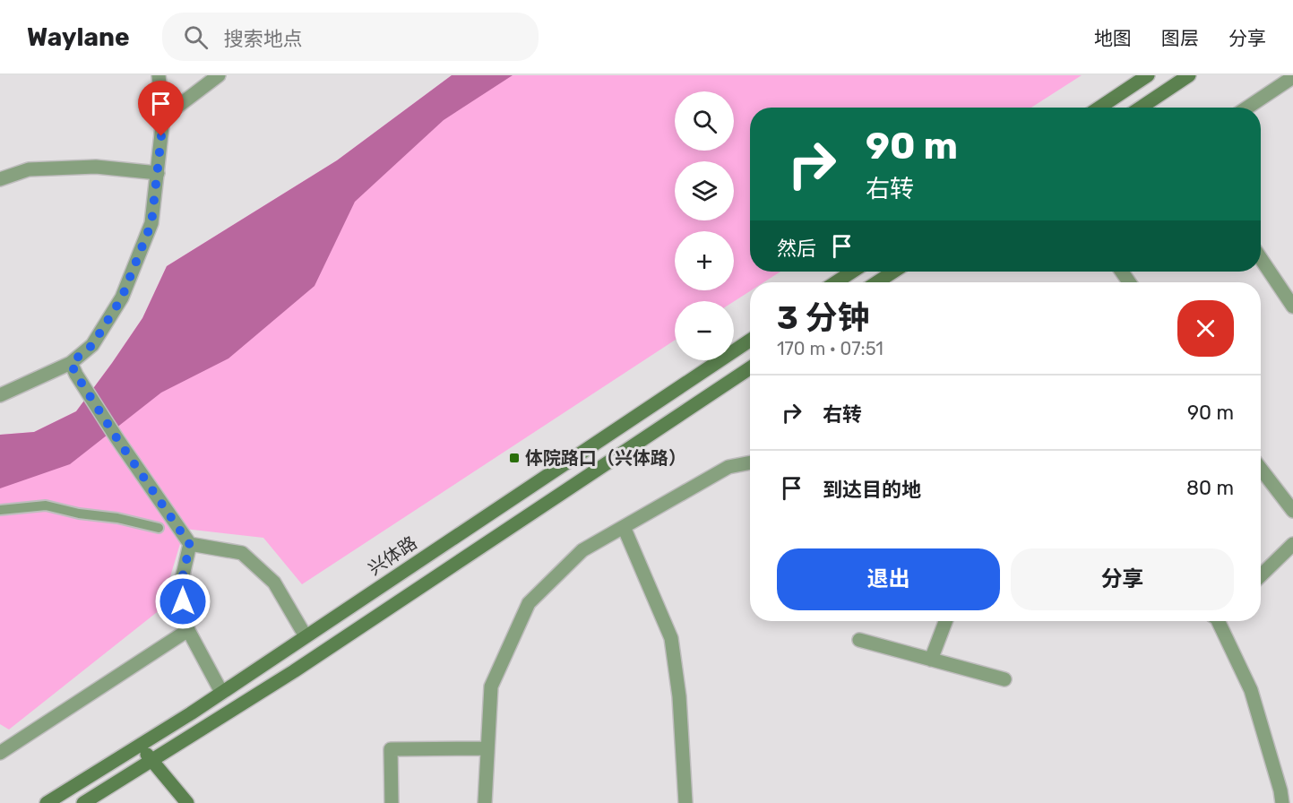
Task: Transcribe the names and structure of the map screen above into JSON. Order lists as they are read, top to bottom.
{
  "streets": {
    "street": ["兴体路"]
  },
  "places": {
    "transit": ["体院路口（兴体路）"]
  },
  "page": {
    "header": "Waylane",
    "search": "搜索地点",
    "nav": ["地图", "图层", "分享"],
    "map_buttons": ["+", "−"],
    "turn": ["90 m", "右转"],
    "then": "然后",
    "heading": ["3 分钟", "170 m · 07:51"],
    "list": [
      {
        "name": "右转",
        "value": "90 m"
      },
      {
        "name": "到达目的地",
        "value": "80 m"
      }
    ],
    "buttons": ["退出", "分享"]
  }
}
